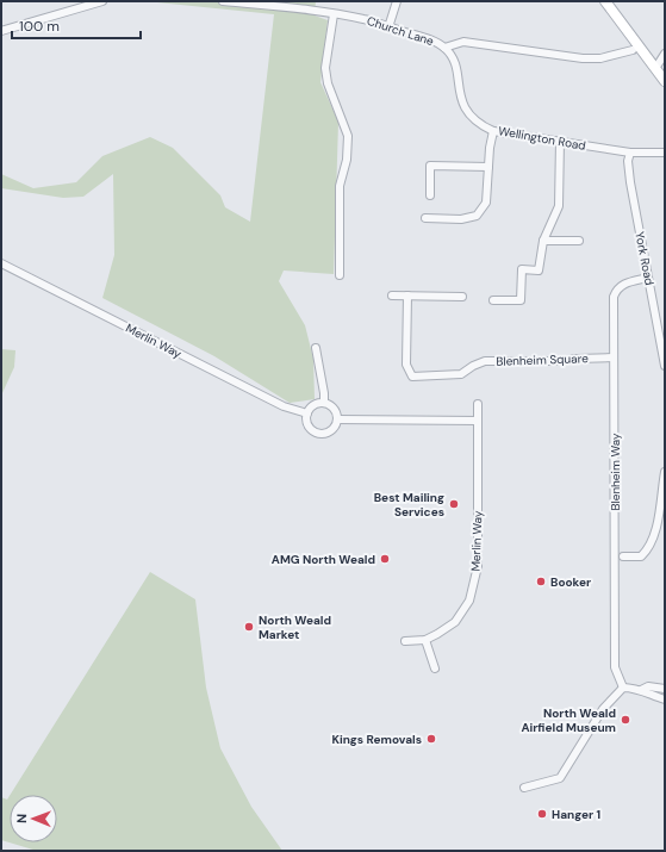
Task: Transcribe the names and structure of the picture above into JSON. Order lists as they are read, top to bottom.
{
  "streets": {
    "street": [
      "Church Lane",
      "Wellington Road",
      "York Road",
      "Merlin Way",
      "Blenheim Square",
      "Blenheim Way"
    ]
  },
  "crossings": [
    ["Church Lane", "Wellington Road"],
    ["Wellington Road", "York Road"],
    ["York Road", "Blenheim Way"],
    ["Blenheim Square", "Blenheim Way"]
  ],
  "places": [
    "Best Mailing Services",
    "AMG North Weald",
    "Booker",
    "North Weald Market",
    "North Weald Airfield Museum",
    "Kings Removals",
    "Hanger 1"
  ],
  "scale_bar": "100 m",
  "north": "left"
}
